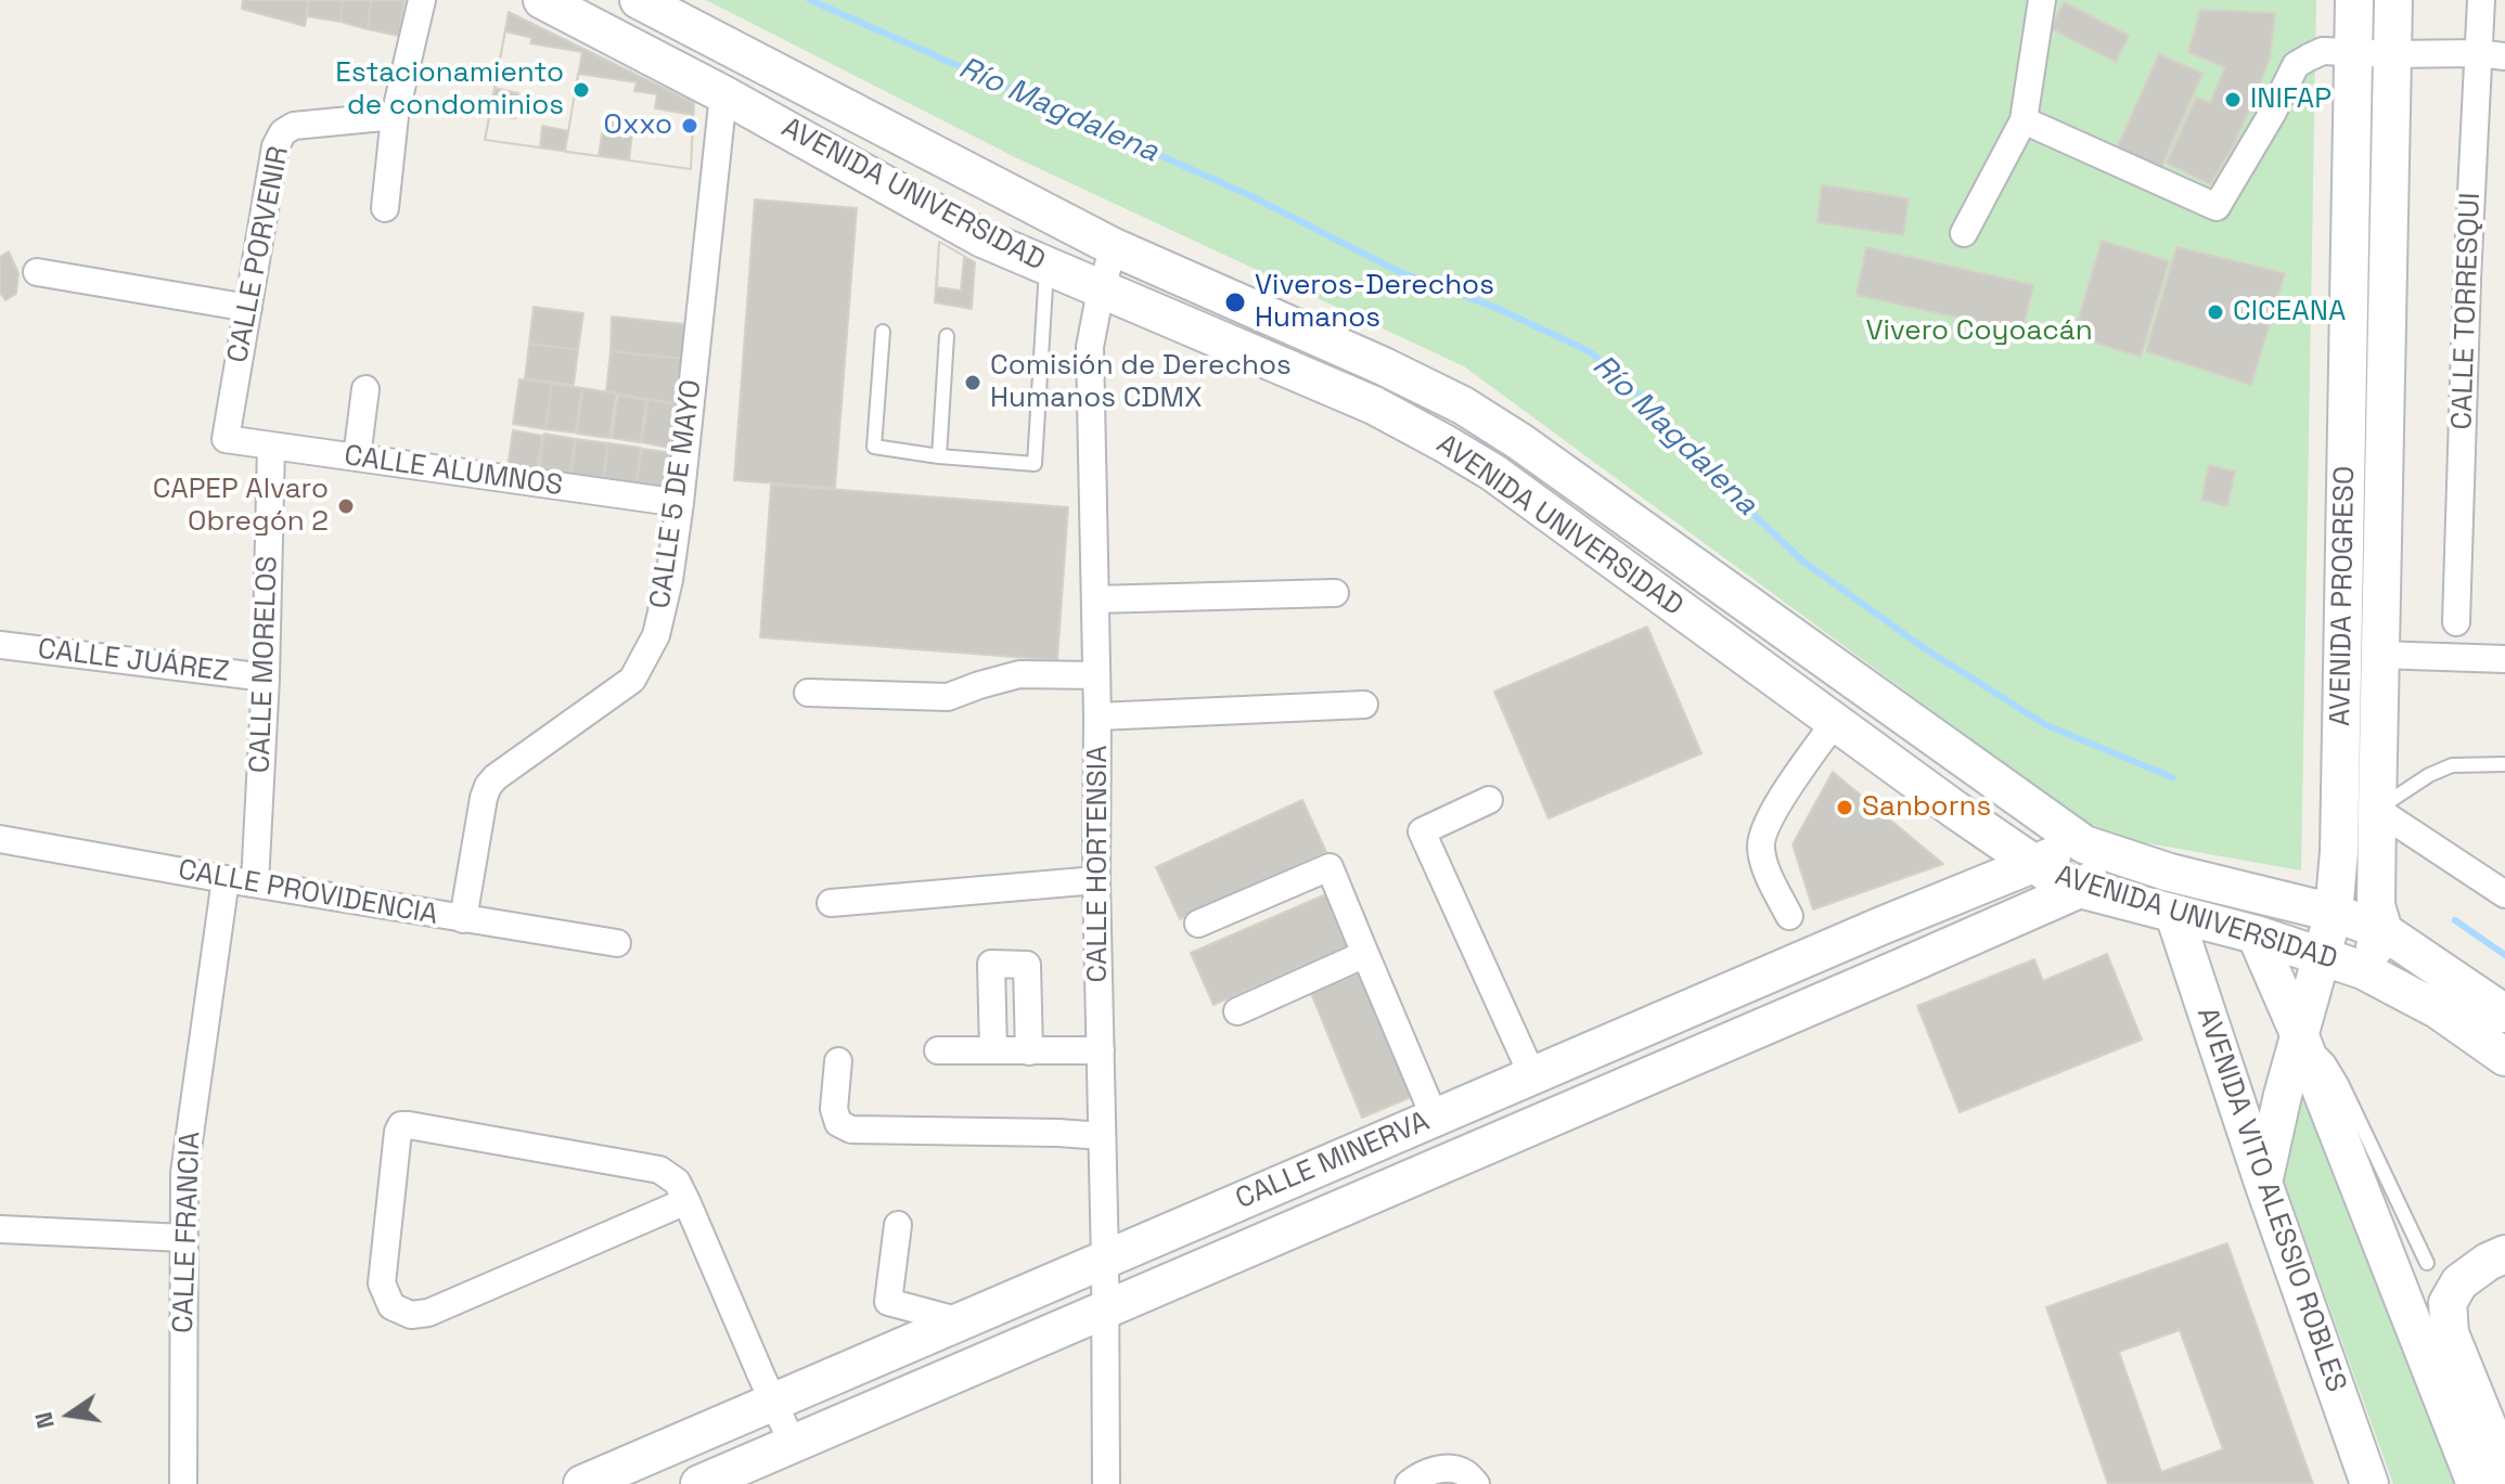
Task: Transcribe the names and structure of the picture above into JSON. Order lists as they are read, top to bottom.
{
  "streets": {
    "street": [
      "AVENIDA UNIVERSIDAD",
      "CALLE PORVENIR",
      "CALLE TORRESQUI",
      "CALLE ALUMNOS",
      "CALLE 5 DE MAYO",
      "AVENIDA PROGRESO",
      "CALLE JUÁREZ",
      "CALLE MORELOS",
      "CALLE HORTENSIA",
      "CALLE PROVIDENCIA",
      "CALLE MINERVA",
      "AVENIDA VITO ALESSIO ROBLES",
      "CALLE FRANCIA"
    ]
  },
  "crossings": [
    ["AVENIDA UNIVERSIDAD", "CALLE 5 DE MAYO"],
    ["AVENIDA UNIVERSIDAD", "AVENIDA PROGRESO"],
    ["AVENIDA UNIVERSIDAD", "CALLE HORTENSIA"],
    ["AVENIDA UNIVERSIDAD", "CALLE MINERVA"],
    ["AVENIDA UNIVERSIDAD", "AVENIDA VITO ALESSIO ROBLES"],
    ["CALLE PORVENIR", "CALLE ALUMNOS"],
    ["CALLE ALUMNOS", "CALLE 5 DE MAYO"],
    ["CALLE ALUMNOS", "CALLE MORELOS"],
    ["CALLE 5 DE MAYO", "CALLE PROVIDENCIA"],
    ["AVENIDA PROGRESO", "AVENIDA VITO ALESSIO ROBLES"],
    ["CALLE JUÁREZ", "CALLE MORELOS"],
    ["CALLE MORELOS", "CALLE PROVIDENCIA"],
    ["CALLE HORTENSIA", "CALLE MINERVA"],
    ["CALLE PROVIDENCIA", "CALLE FRANCIA"]
  ],
  "water": ["Río Magdalena"],
  "parks": ["Vivero Coyoacán"],
  "places": [
    "Estacionamiento de condominios",
    "INIFAP",
    "Oxxo",
    "Viveros-Derechos Humanos",
    "CICEANA",
    "Comisión de Derechos Humanos CDMX",
    "CAPEP Alvaro Obregón 2",
    "Sanborns"
  ],
  "north": "left"
}
